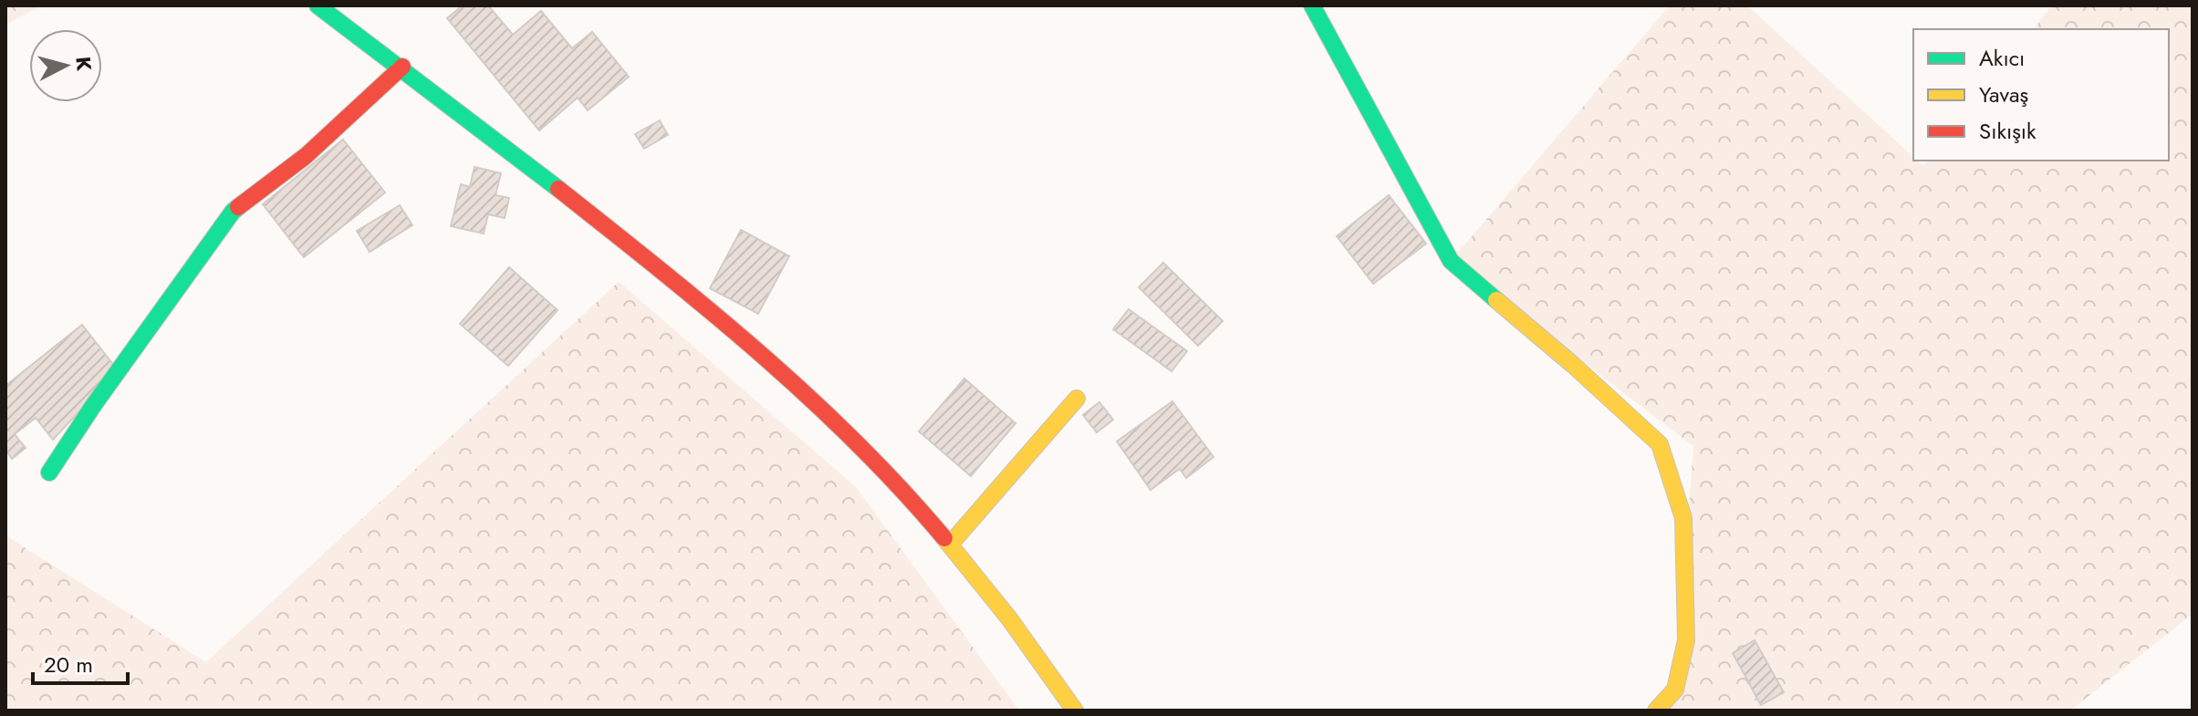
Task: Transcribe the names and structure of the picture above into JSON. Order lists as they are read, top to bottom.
{
  "legend": ["Akıcı", "Yavaş", "Sıkışık"],
  "scale_bar": "20 m",
  "north": "right"
}
